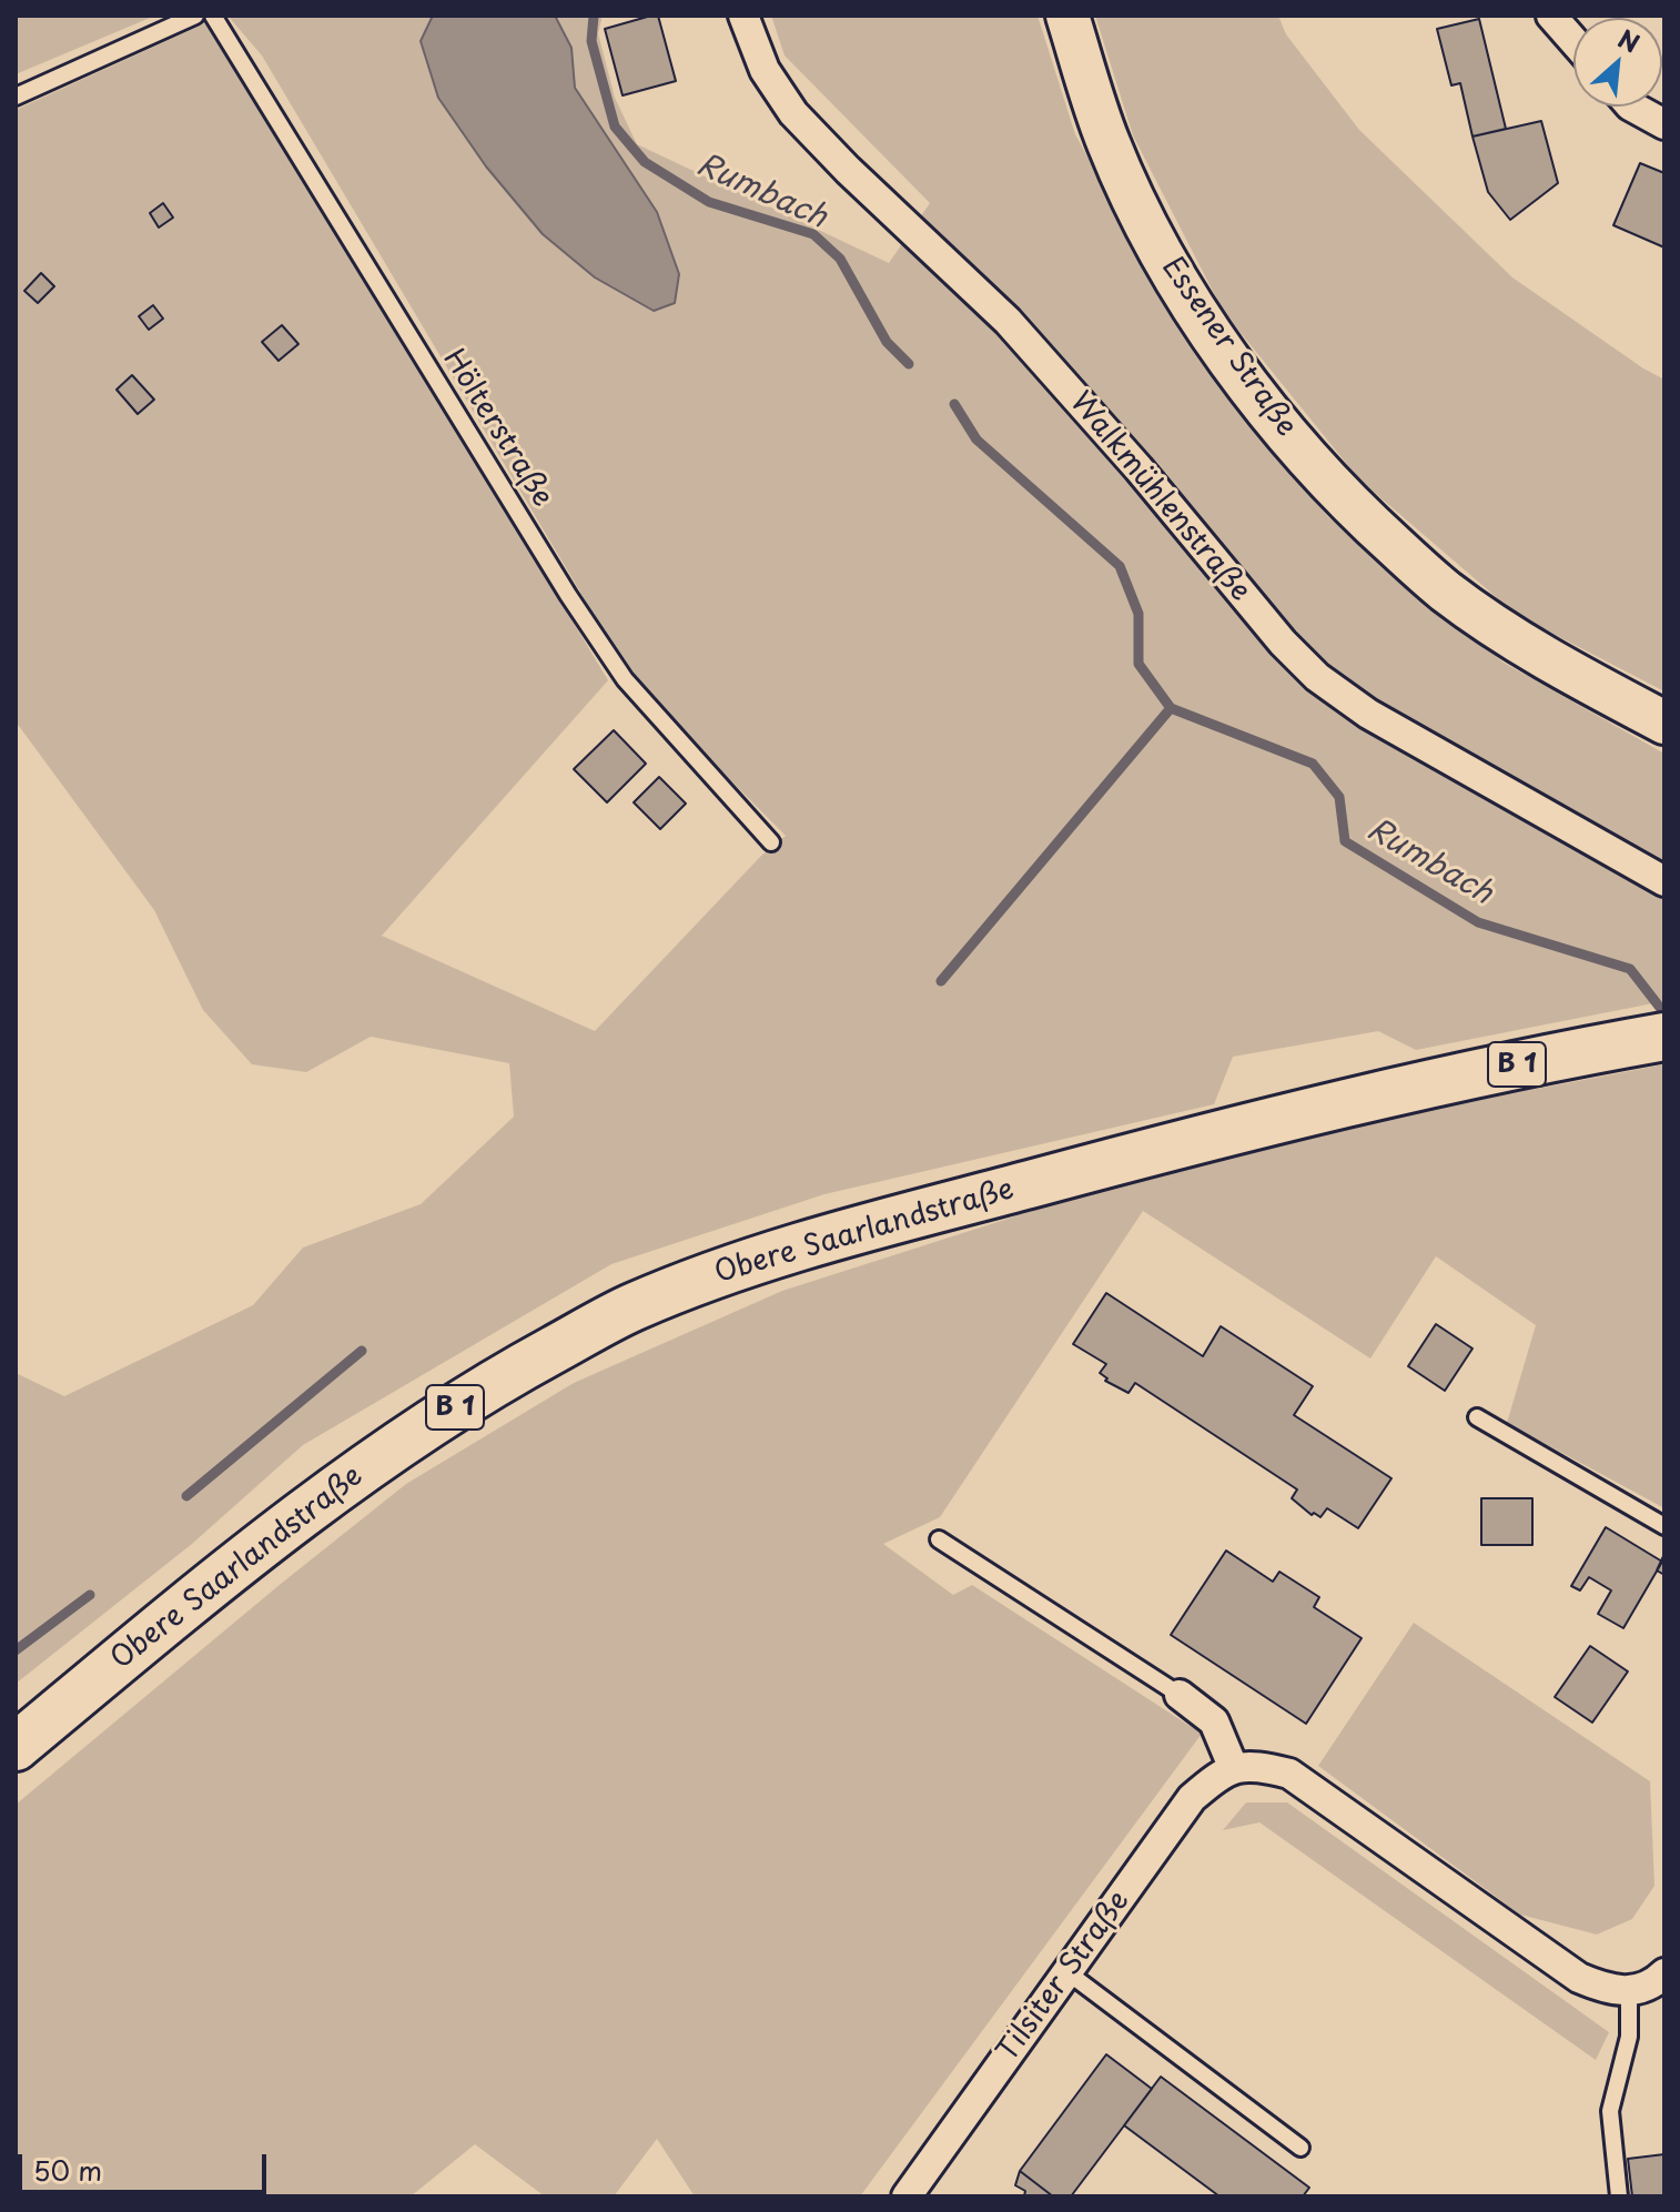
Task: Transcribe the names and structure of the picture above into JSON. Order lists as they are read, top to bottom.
{
  "streets": {
    "main road": ["Essener Straße", "B 1", "Obere Saarlandstraße"],
    "street": ["Walkmühlenstraße", "Tilsiter Straße"],
    "lane": ["Hölterstraße"]
  },
  "water": ["Rumbach"],
  "scale_bar": "50 m",
  "north": "top right"
}
